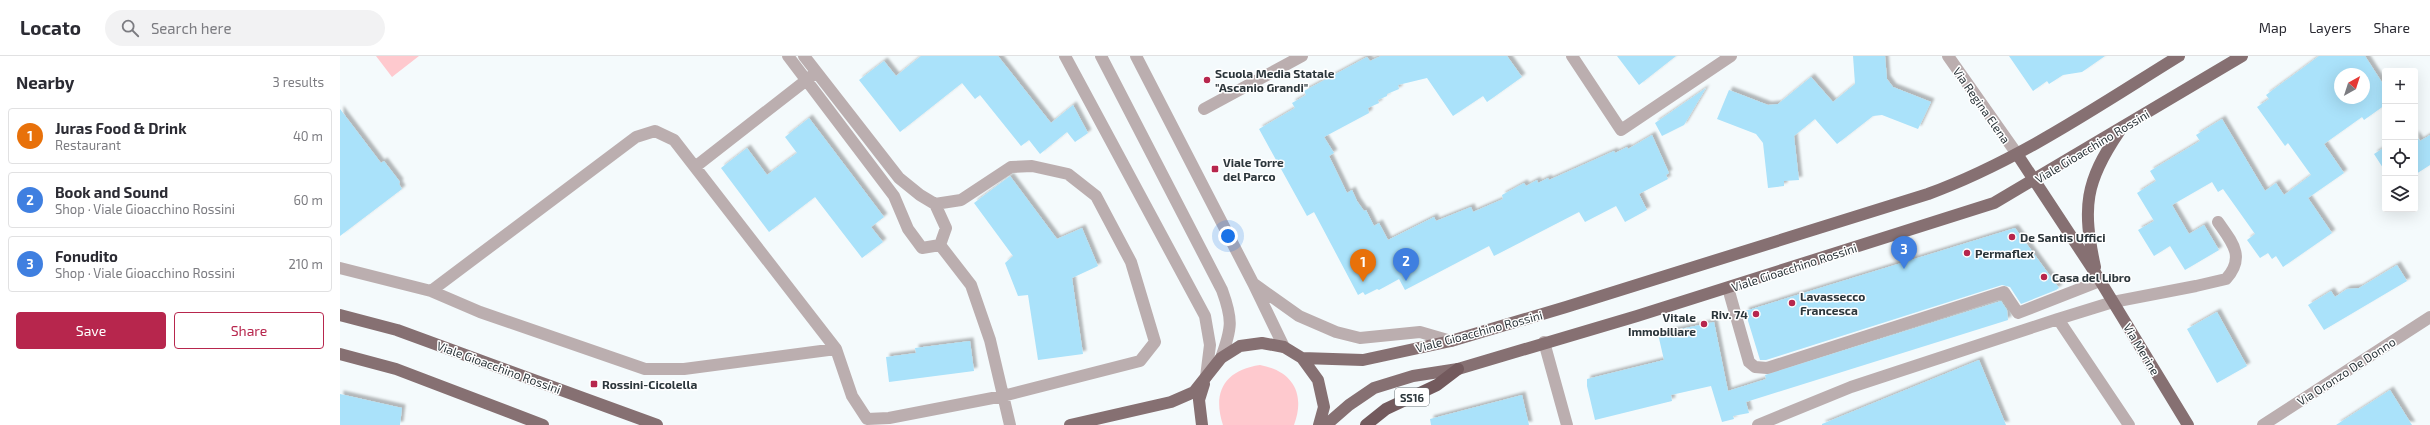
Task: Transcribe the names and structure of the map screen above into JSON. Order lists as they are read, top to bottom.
{
  "streets": {
    "highway": ["SS16"],
    "main road": ["Viale Gioacchino Rossini", "Via Merine"],
    "street": ["Via Regina Elena", "Via Oronzo De Donno"]
  },
  "crossings": [
    ["Via Regina Elena", "Viale Gioacchino Rossini"],
    ["Via Regina Elena", "Via Merine"],
    ["Viale Gioacchino Rossini", "Via Merine"],
    ["Viale Gioacchino Rossini", "SS16"]
  ],
  "places": {
    "other": [
      "Scuola Media Statale \"Ascanio Grandi\"",
      "De Santis Uffici",
      "Permaflex",
      "Casa del Libro",
      "Lavassecco Francesca",
      "Riv. 74",
      "Vitale Immobiliare"
    ],
    "transit": ["Viale Torre del Parco", "Rossini-Cicolella"]
  },
  "north": "top right",
  "page": {
    "header": "Locato",
    "search": "Search here",
    "nav": ["Map", "Layers", "Share"],
    "heading": ["Nearby", "3 results"],
    "map_buttons": ["+", "−"],
    "list": [
      {
        "mark": "1",
        "name": "Juras Food & Drink",
        "note": "Restaurant",
        "value": "40 m"
      },
      {
        "mark": "2",
        "name": "Book and Sound",
        "note": "Shop · Viale Gioacchino Rossini",
        "value": "60 m"
      },
      {
        "mark": "3",
        "name": "Fonudito",
        "note": "Shop · Viale Gioacchino Rossini",
        "value": "210 m"
      }
    ],
    "pins": ["3", "2", "1"],
    "buttons": ["Save", "Share"]
  }
}
